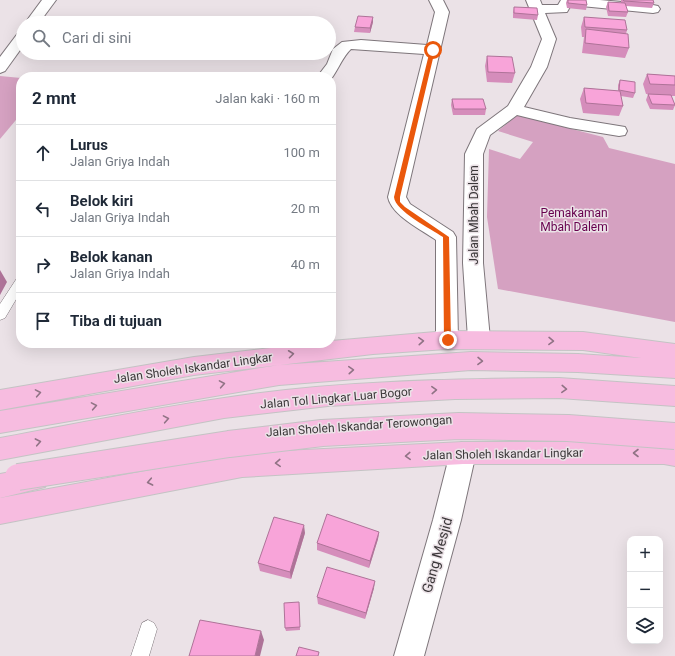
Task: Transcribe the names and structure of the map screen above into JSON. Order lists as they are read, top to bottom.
{
  "streets": {
    "highway": ["Jalan Sholeh Iskandar Lingkar", "Jalan Tol Lingkar Luar Bogor", "Jalan Sholeh Iskandar Terowongan"],
    "street": ["Jalan Mbah Dalem", "Gang Mesjid"]
  },
  "crossings": [
    ["Jalan Mbah Dalem", "Jalan Sholeh Iskandar Lingkar"],
    ["Jalan Sholeh Iskandar Lingkar", "Gang Mesjid"]
  ],
  "parks": ["Pemakaman Mbah Dalem"],
  "page": {
    "search": "Cari di sini",
    "heading": ["2 mnt", "Jalan kaki · 160 m"],
    "list": [
      ["Lurus", "Jalan Griya Indah", "100 m"],
      ["Belok kiri", "Jalan Griya Indah", "20 m"],
      ["Belok kanan", "Jalan Griya Indah", "40 m"],
      "Tiba di tujuan"
    ],
    "map_buttons": ["+", "−"]
  }
}
